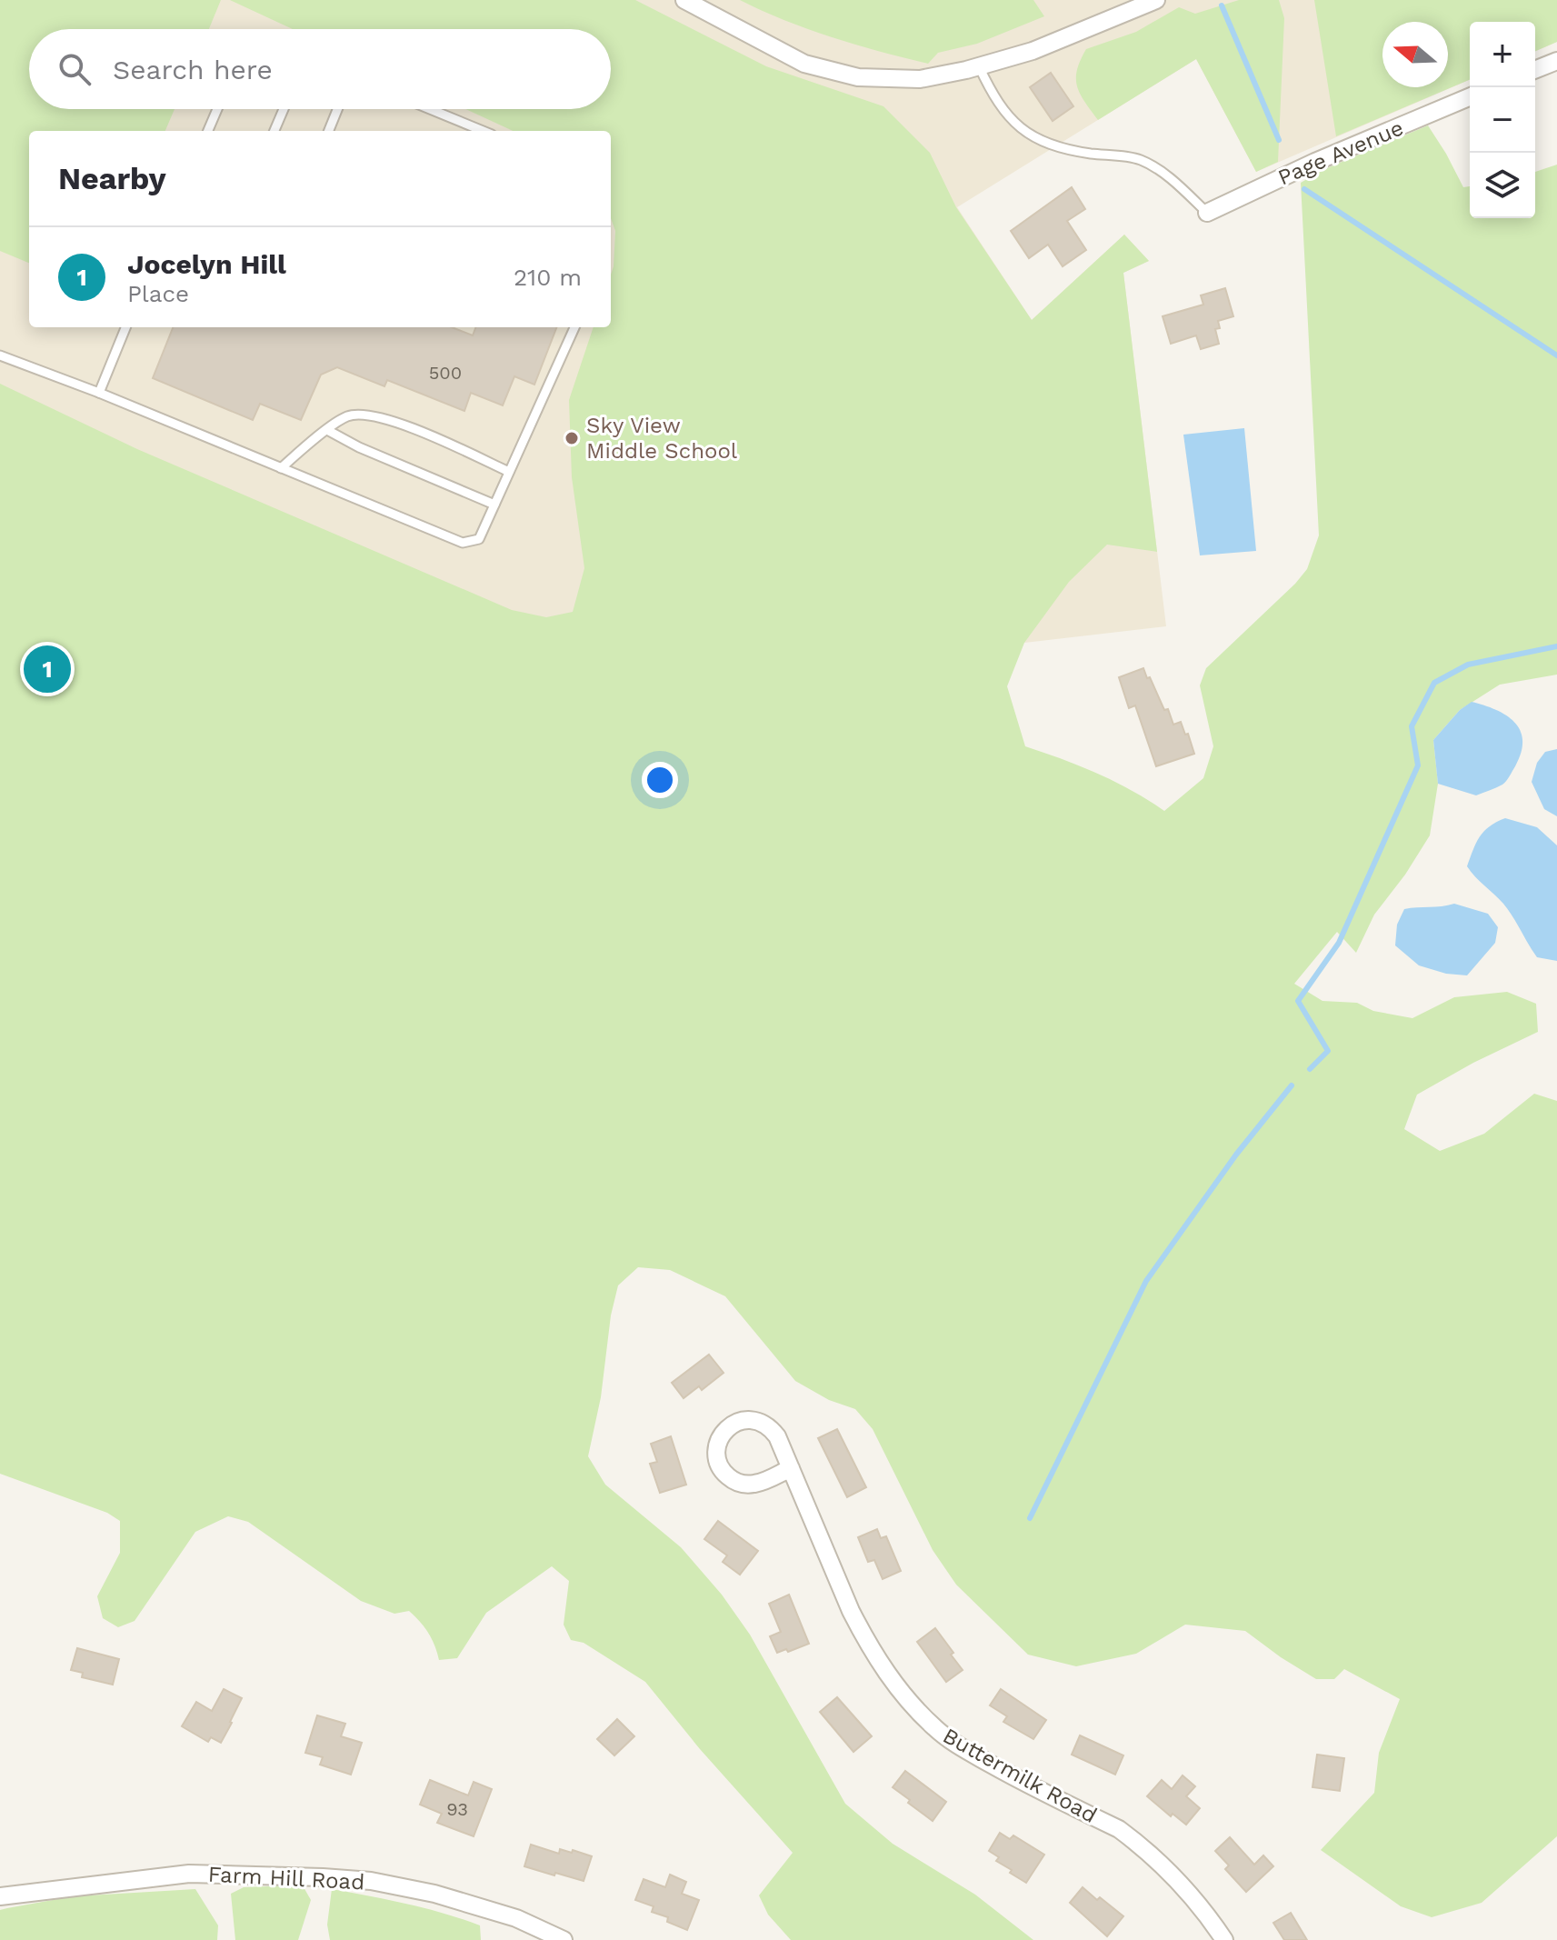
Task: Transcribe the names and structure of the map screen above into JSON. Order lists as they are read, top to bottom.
{
  "streets": {
    "street": ["Page Avenue", "Buttermilk Road", "Farm Hill Road"]
  },
  "places": ["Sky View Middle School"],
  "house_numbers": ["500", "93"],
  "north": "left",
  "page": {
    "map_buttons": ["+", "−"],
    "search": "Search here",
    "heading": "Nearby",
    "list": [
      {
        "mark": "1",
        "name": "Jocelyn Hill",
        "note": "Place",
        "value": "210 m"
      }
    ],
    "pins": "1"
  }
}
